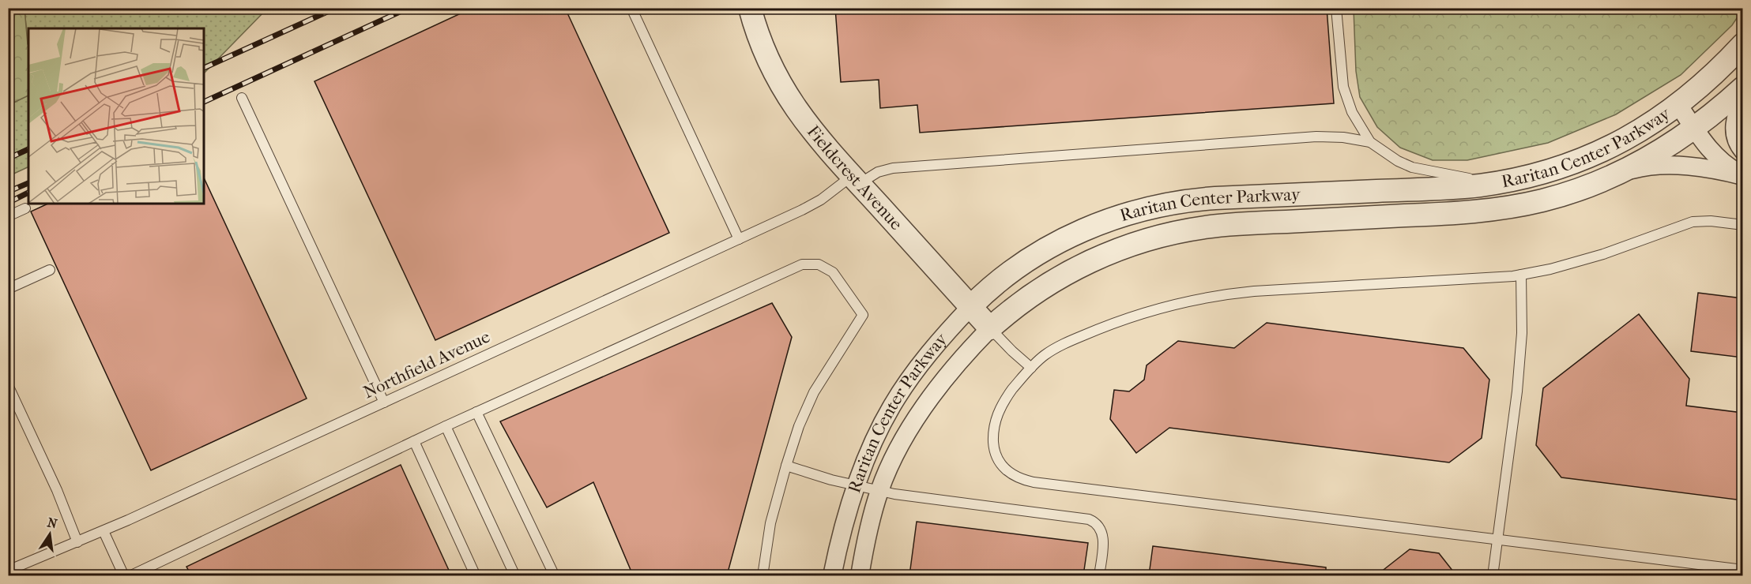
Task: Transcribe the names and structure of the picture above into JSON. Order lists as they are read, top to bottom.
{
  "streets": {
    "street": ["Raritan Center Parkway", "Fieldcrest Avenue"],
    "lane": ["Northfield Avenue"]
  },
  "crossings": [
    ["Raritan Center Parkway", "Fieldcrest Avenue"],
    ["Fieldcrest Avenue", "Northfield Avenue"]
  ],
  "north": "top"
}
